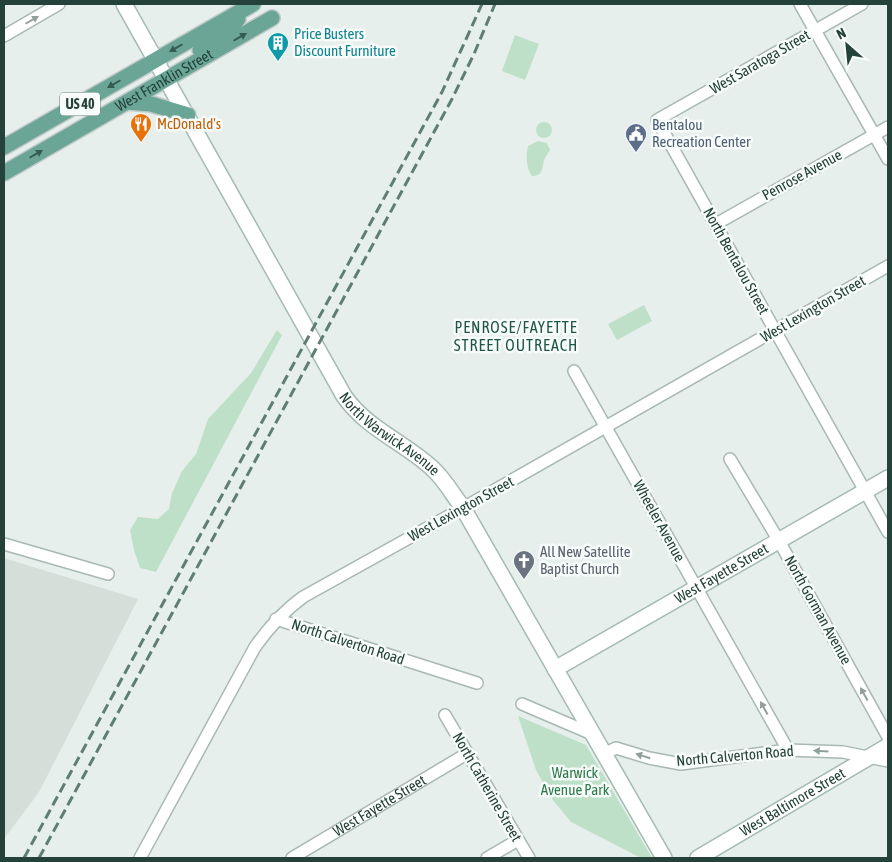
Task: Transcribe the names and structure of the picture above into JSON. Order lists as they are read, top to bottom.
{
  "streets": {
    "main road": ["West Franklin Street", "US 40"],
    "street": [
      "West Saratoga Street",
      "Penrose Avenue",
      "North Bentalou Street",
      "West Lexington Street",
      "North Warwick Avenue",
      "Wheeler Avenue",
      "West Fayette Street",
      "North Gorman Avenue",
      "North Calverton Road",
      "North Catherine Street",
      "West Baltimore Street"
    ]
  },
  "crossings": [
    ["West Saratoga Street", "North Bentalou Street"],
    ["West Franklin Street", "North Warwick Avenue"],
    ["Penrose Avenue", "North Bentalou Street"],
    ["North Bentalou Street", "West Lexington Street"],
    ["North Bentalou Street", "West Fayette Street"],
    ["West Lexington Street", "North Warwick Avenue"],
    ["West Lexington Street", "Wheeler Avenue"],
    ["West Lexington Street", "North Calverton Road"],
    ["North Warwick Avenue", "West Fayette Street"],
    ["North Warwick Avenue", "North Calverton Road"],
    ["Wheeler Avenue", "West Fayette Street"],
    ["Wheeler Avenue", "North Calverton Road"],
    ["West Fayette Street", "North Gorman Avenue"],
    ["West Fayette Street", "North Catherine Street"],
    ["North Calverton Road", "West Baltimore Street"]
  ],
  "one_way": ["Wheeler Avenue", "North Gorman Avenue", "North Calverton Road"],
  "districts": ["PENROSE/FAYETTE STREET OUTREACH"],
  "parks": ["Warwick Avenue Park"],
  "places": {
    "building": ["Price Busters Discount Furniture"],
    "restaurant": ["McDonald's"],
    "public building": ["Bentalou Recreation Center"],
    "church": ["All New Satellite Baptist Church"]
  },
  "north": "top left"
}
